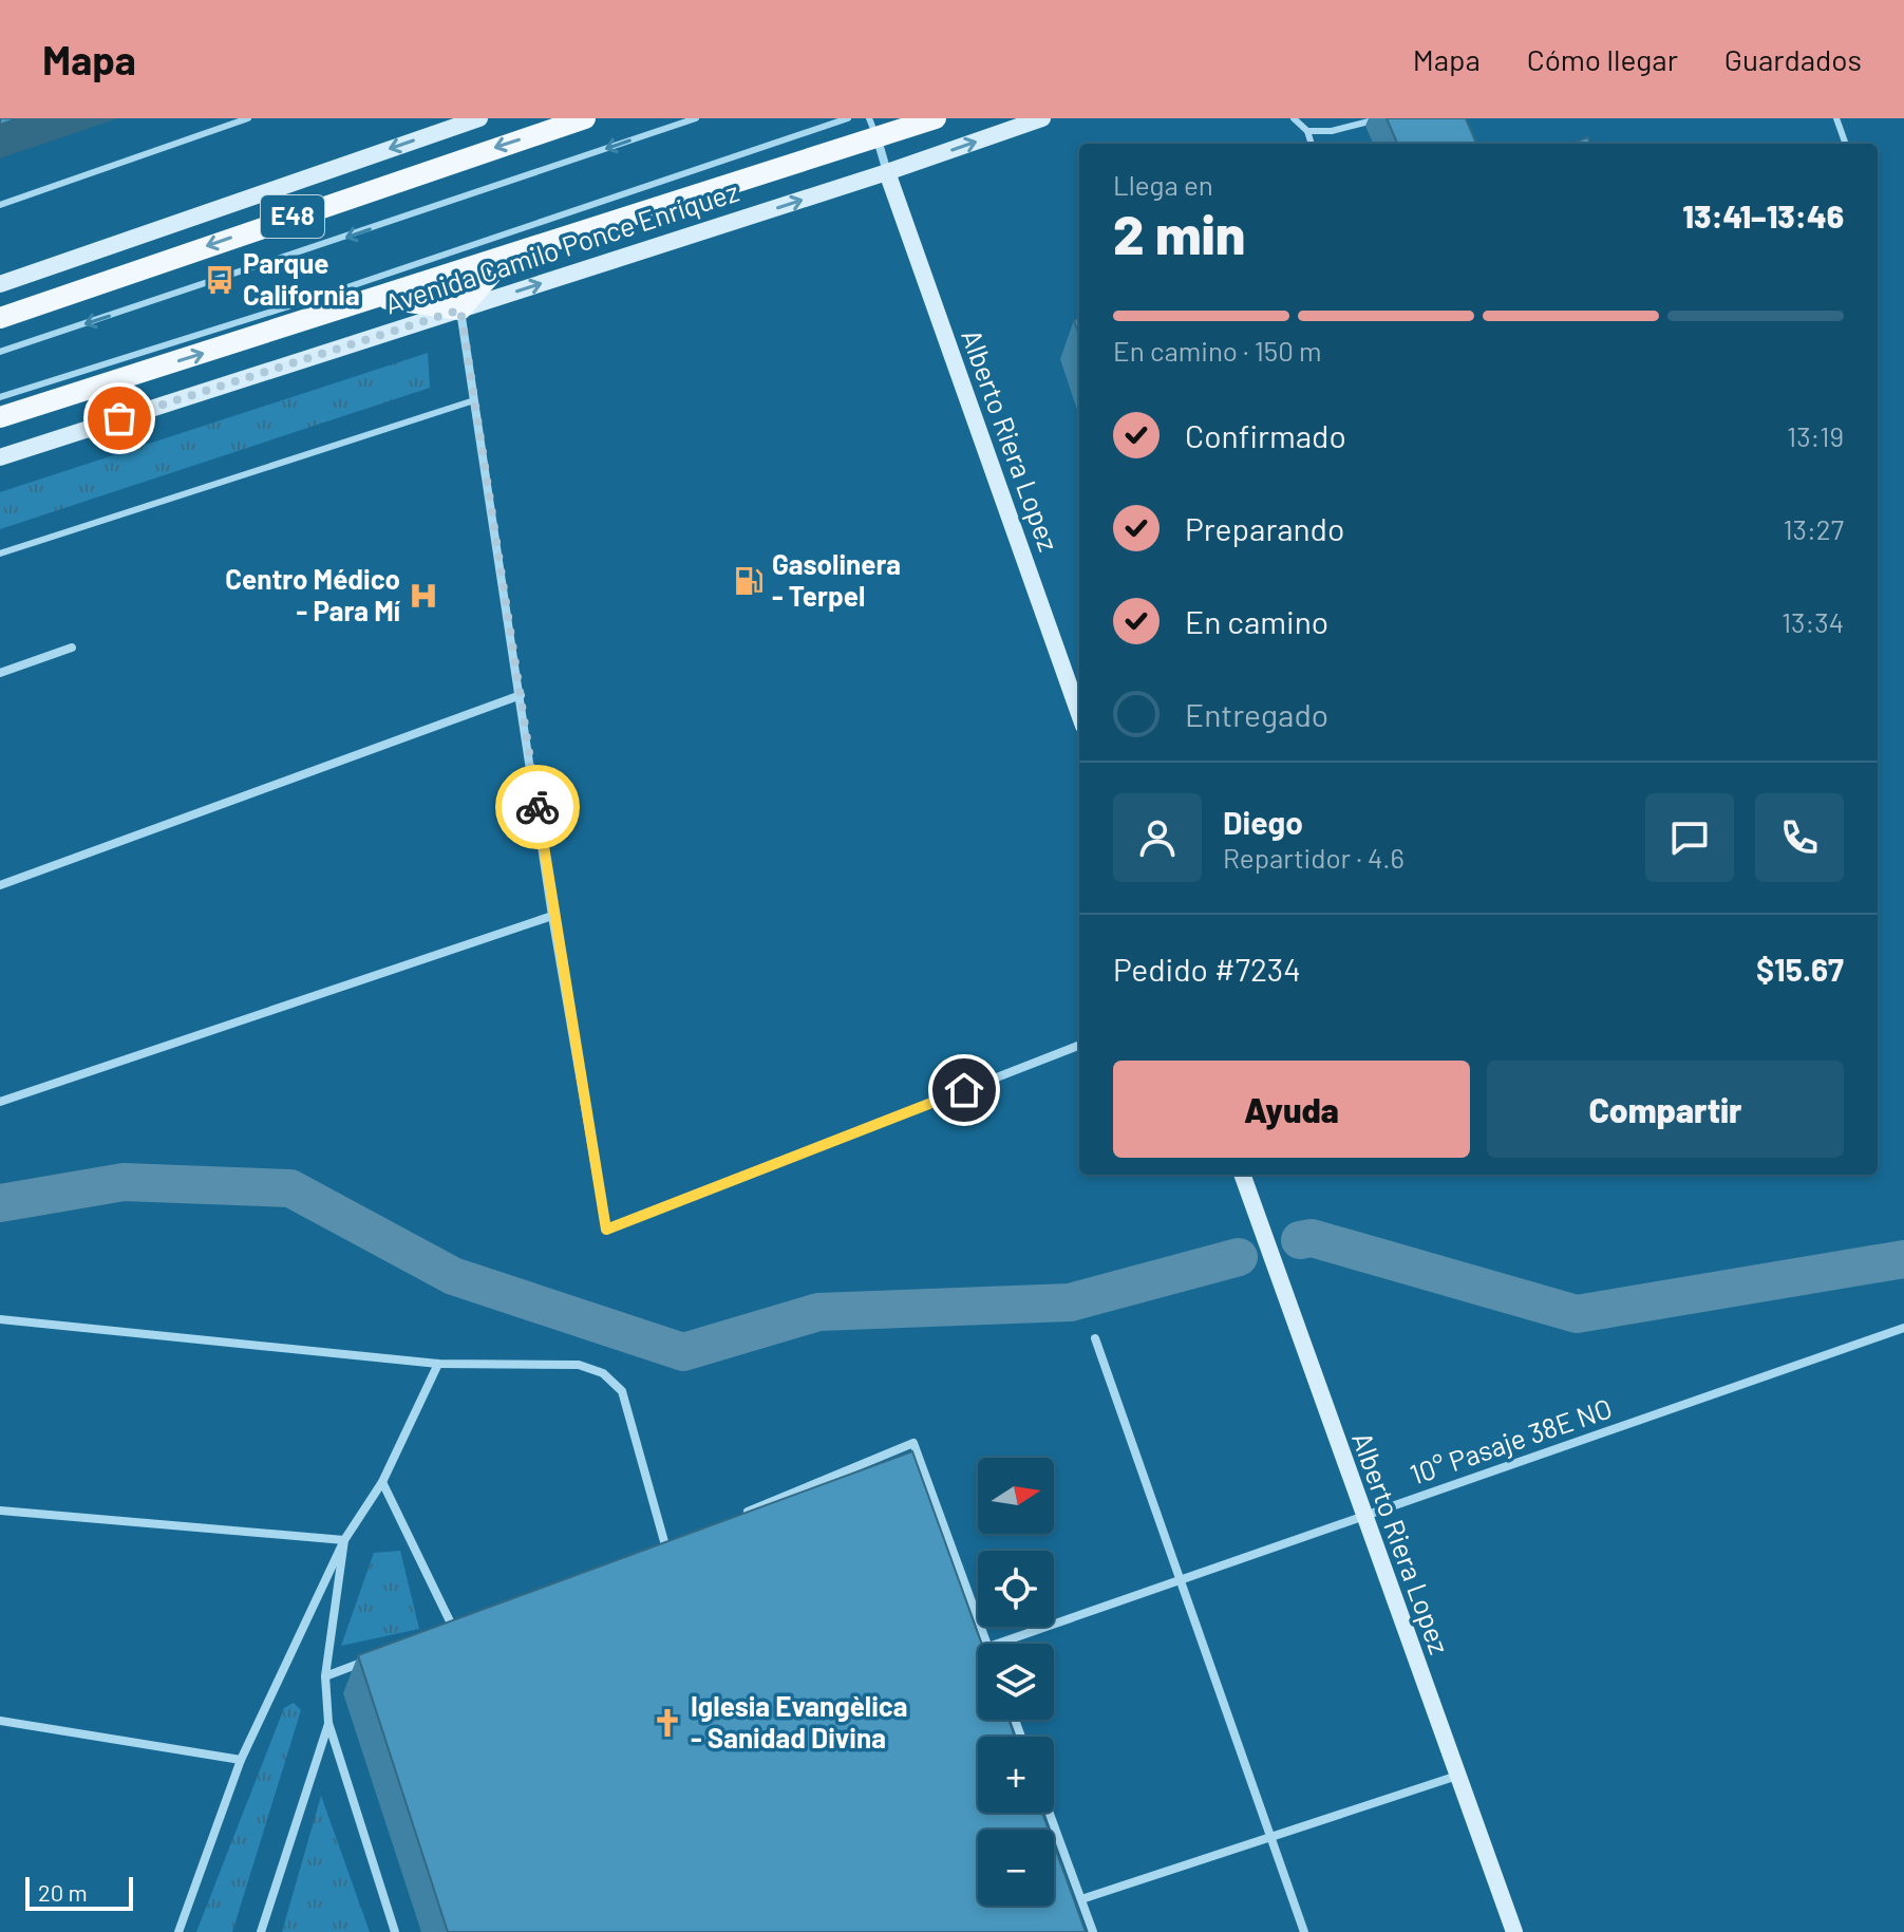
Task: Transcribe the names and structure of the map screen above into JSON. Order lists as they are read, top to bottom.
{
  "streets": {
    "main road": ["E48", "Avenida Camilo Ponce Enríquez", "Alberto Riera Lopez"],
    "street": ["10° Pasaje 38E NO"]
  },
  "crossings": [
    ["Avenida Camilo Ponce Enríquez", "Alberto Riera Lopez"],
    ["Alberto Riera Lopez", "10° Pasaje 38E NO"]
  ],
  "places": {
    "bus stop": ["Parque California"],
    "fuel station": ["Gasolinera - Terpel"],
    "hospital": ["Centro Médico - Para Mí"],
    "church": ["Iglesia Evangèlica - Sanidad Divina"]
  },
  "scale_bar": "20 m",
  "north": "right",
  "page": {
    "header": "Mapa",
    "nav": ["Mapa", "Cómo llegar", "Guardados"],
    "heading": ["2 min", "Llega en", "13:41–13:46"],
    "panel": [
      "Diego",
      "Repartidor · 4.6",
      "Pedido #7234",
      "$15.67"
    ],
    "bar": "En camino · 150 m",
    "list": [
      ["Confirmado", "13:19"],
      ["Preparando", "13:27"],
      ["En camino", "13:34"],
      "Entregado"
    ],
    "buttons": ["Ayuda", "Compartir"],
    "map_buttons": ["+", "−"],
    "scale": "20 m"
  }
}
